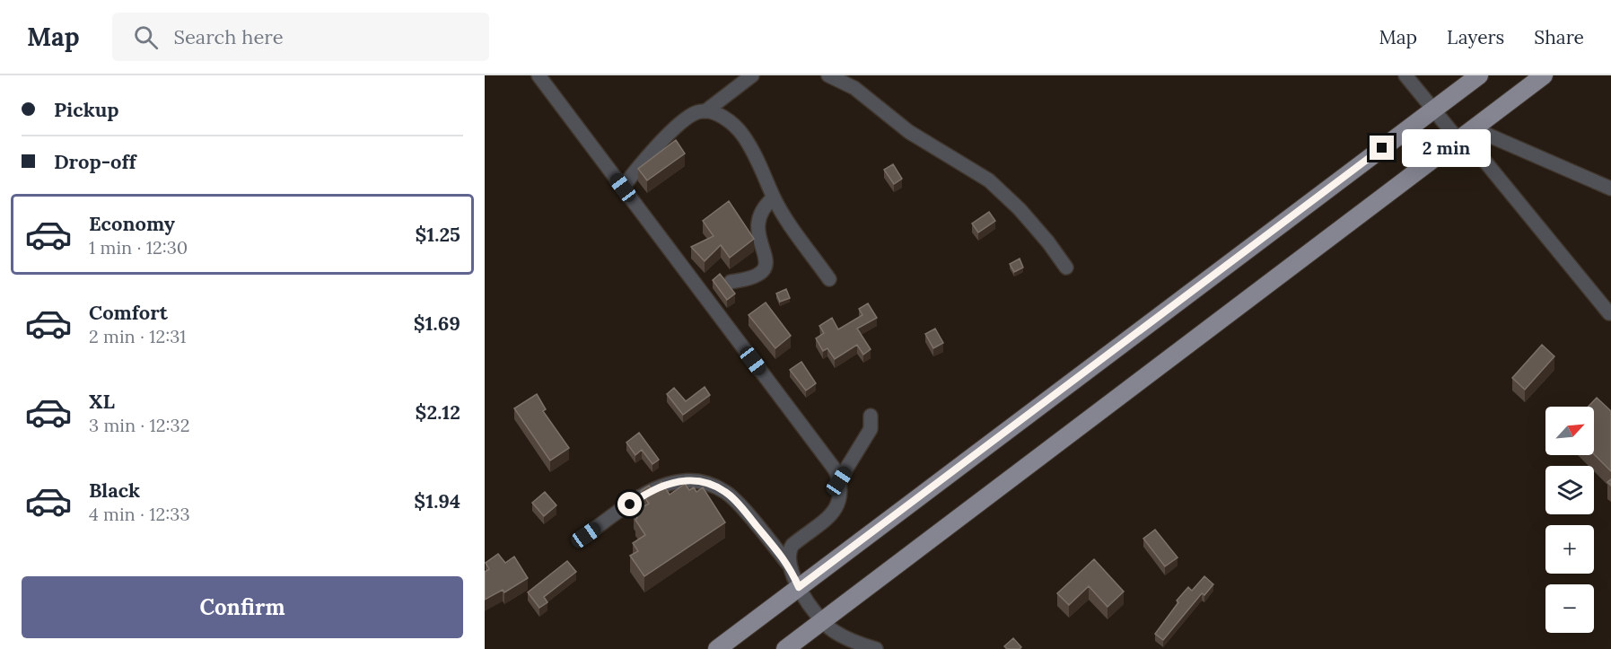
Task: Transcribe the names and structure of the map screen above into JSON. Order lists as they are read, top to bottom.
{
  "north": "top right",
  "page": {
    "header": "Map",
    "search": "Search here",
    "nav": ["Map", "Layers", "Share"],
    "banner": ["Pickup", "Drop-off"],
    "bubble": "2 min",
    "list": [
      {
        "name": "Economy",
        "note": "1 min · 12:30",
        "value": "$1.25"
      },
      {
        "name": "Comfort",
        "note": "2 min · 12:31",
        "value": "$1.69"
      },
      {
        "name": "XL",
        "note": "3 min · 12:32",
        "value": "$2.12"
      },
      {
        "name": "Black",
        "note": "4 min · 12:33",
        "value": "$1.94"
      }
    ],
    "map_buttons": ["+", "−"],
    "buttons": "Confirm"
  }
}
